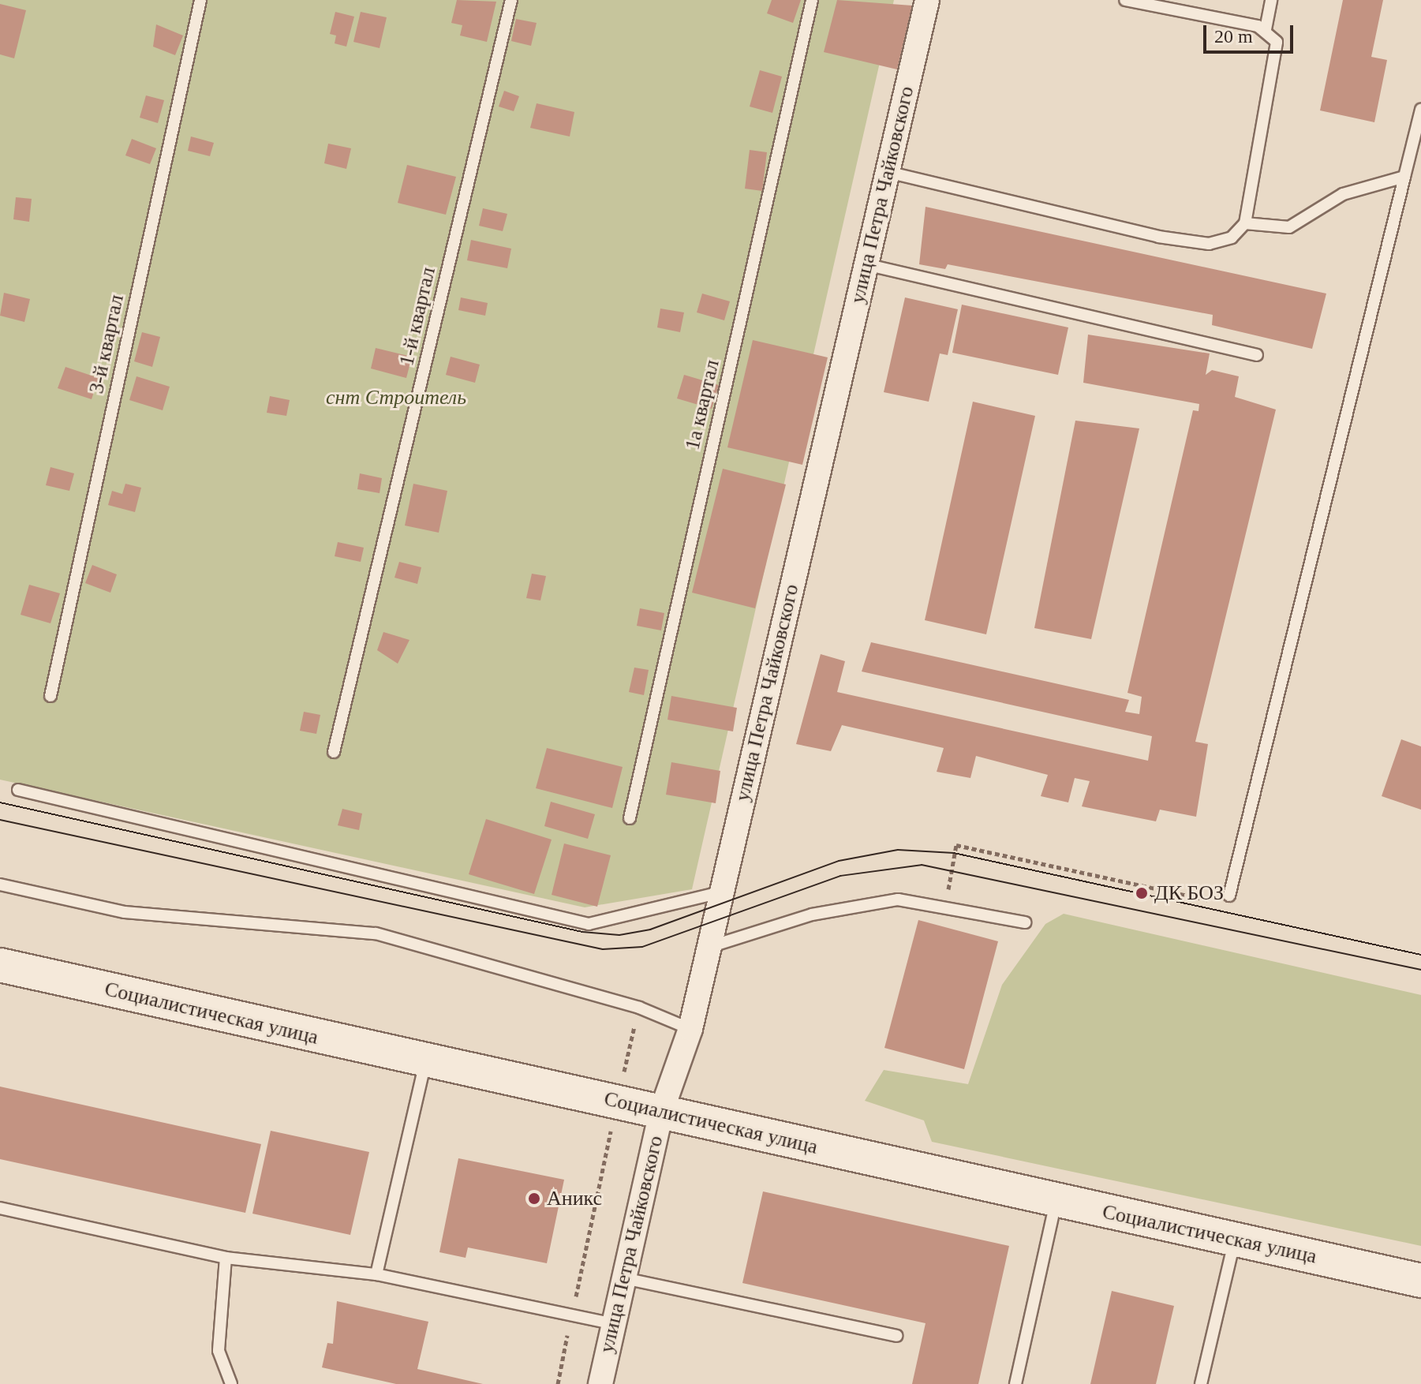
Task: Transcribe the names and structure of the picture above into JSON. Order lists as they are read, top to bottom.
{
  "streets": {
    "street": ["улица Петра Чайковского", "Социалистическая улица"],
    "lane": ["1-й квартал", "3-й квартал", "1а квартал"]
  },
  "crossings": [
    ["улица Петра Чайковского", "Социалистическая улица"]
  ],
  "parks": ["снт Строитель"],
  "places": ["ДК БОЗ", "Аникс"],
  "scale_bar": "20 m"
}
